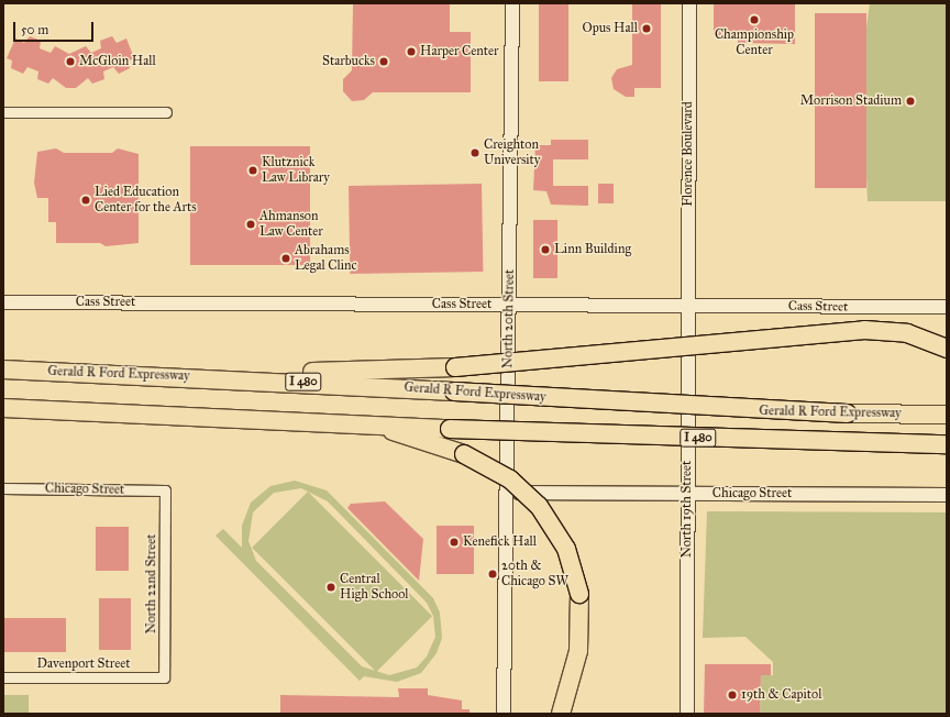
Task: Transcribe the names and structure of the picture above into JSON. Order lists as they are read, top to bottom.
{
  "streets": {
    "highway": ["Gerald R Ford Expressway", "I 480"],
    "main road": [
      "Florence Boulevard",
      "Cass Street",
      "North 20th Street",
      "Chicago Street",
      "North 19th Street"
    ],
    "street": ["North 22nd Street", "Davenport Street"]
  },
  "crossings": [
    ["Florence Boulevard", "Cass Street"],
    ["Florence Boulevard", "North 19th Street"],
    ["Cass Street", "North 20th Street"],
    ["Cass Street", "North 19th Street"],
    ["North 20th Street", "Chicago Street"],
    ["Chicago Street", "North 19th Street"],
    ["Chicago Street", "North 22nd Street"],
    ["North 22nd Street", "Davenport Street"]
  ],
  "places": [
    "Championship Center",
    "Opus Hall",
    "Harper Center",
    "McGloin Hall",
    "Starbucks",
    "Morrison Stadium",
    "Creighton University",
    "Klutznick Law Library",
    "Lied Education Center for the Arts",
    "Ahmanson Law Center",
    "Linn Building",
    "Abrahams Legal Clinc",
    "Kenefick Hall",
    "20th & Chicago SW",
    "Central High School",
    "19th & Capitol"
  ],
  "scale_bar": "50 m"
}
